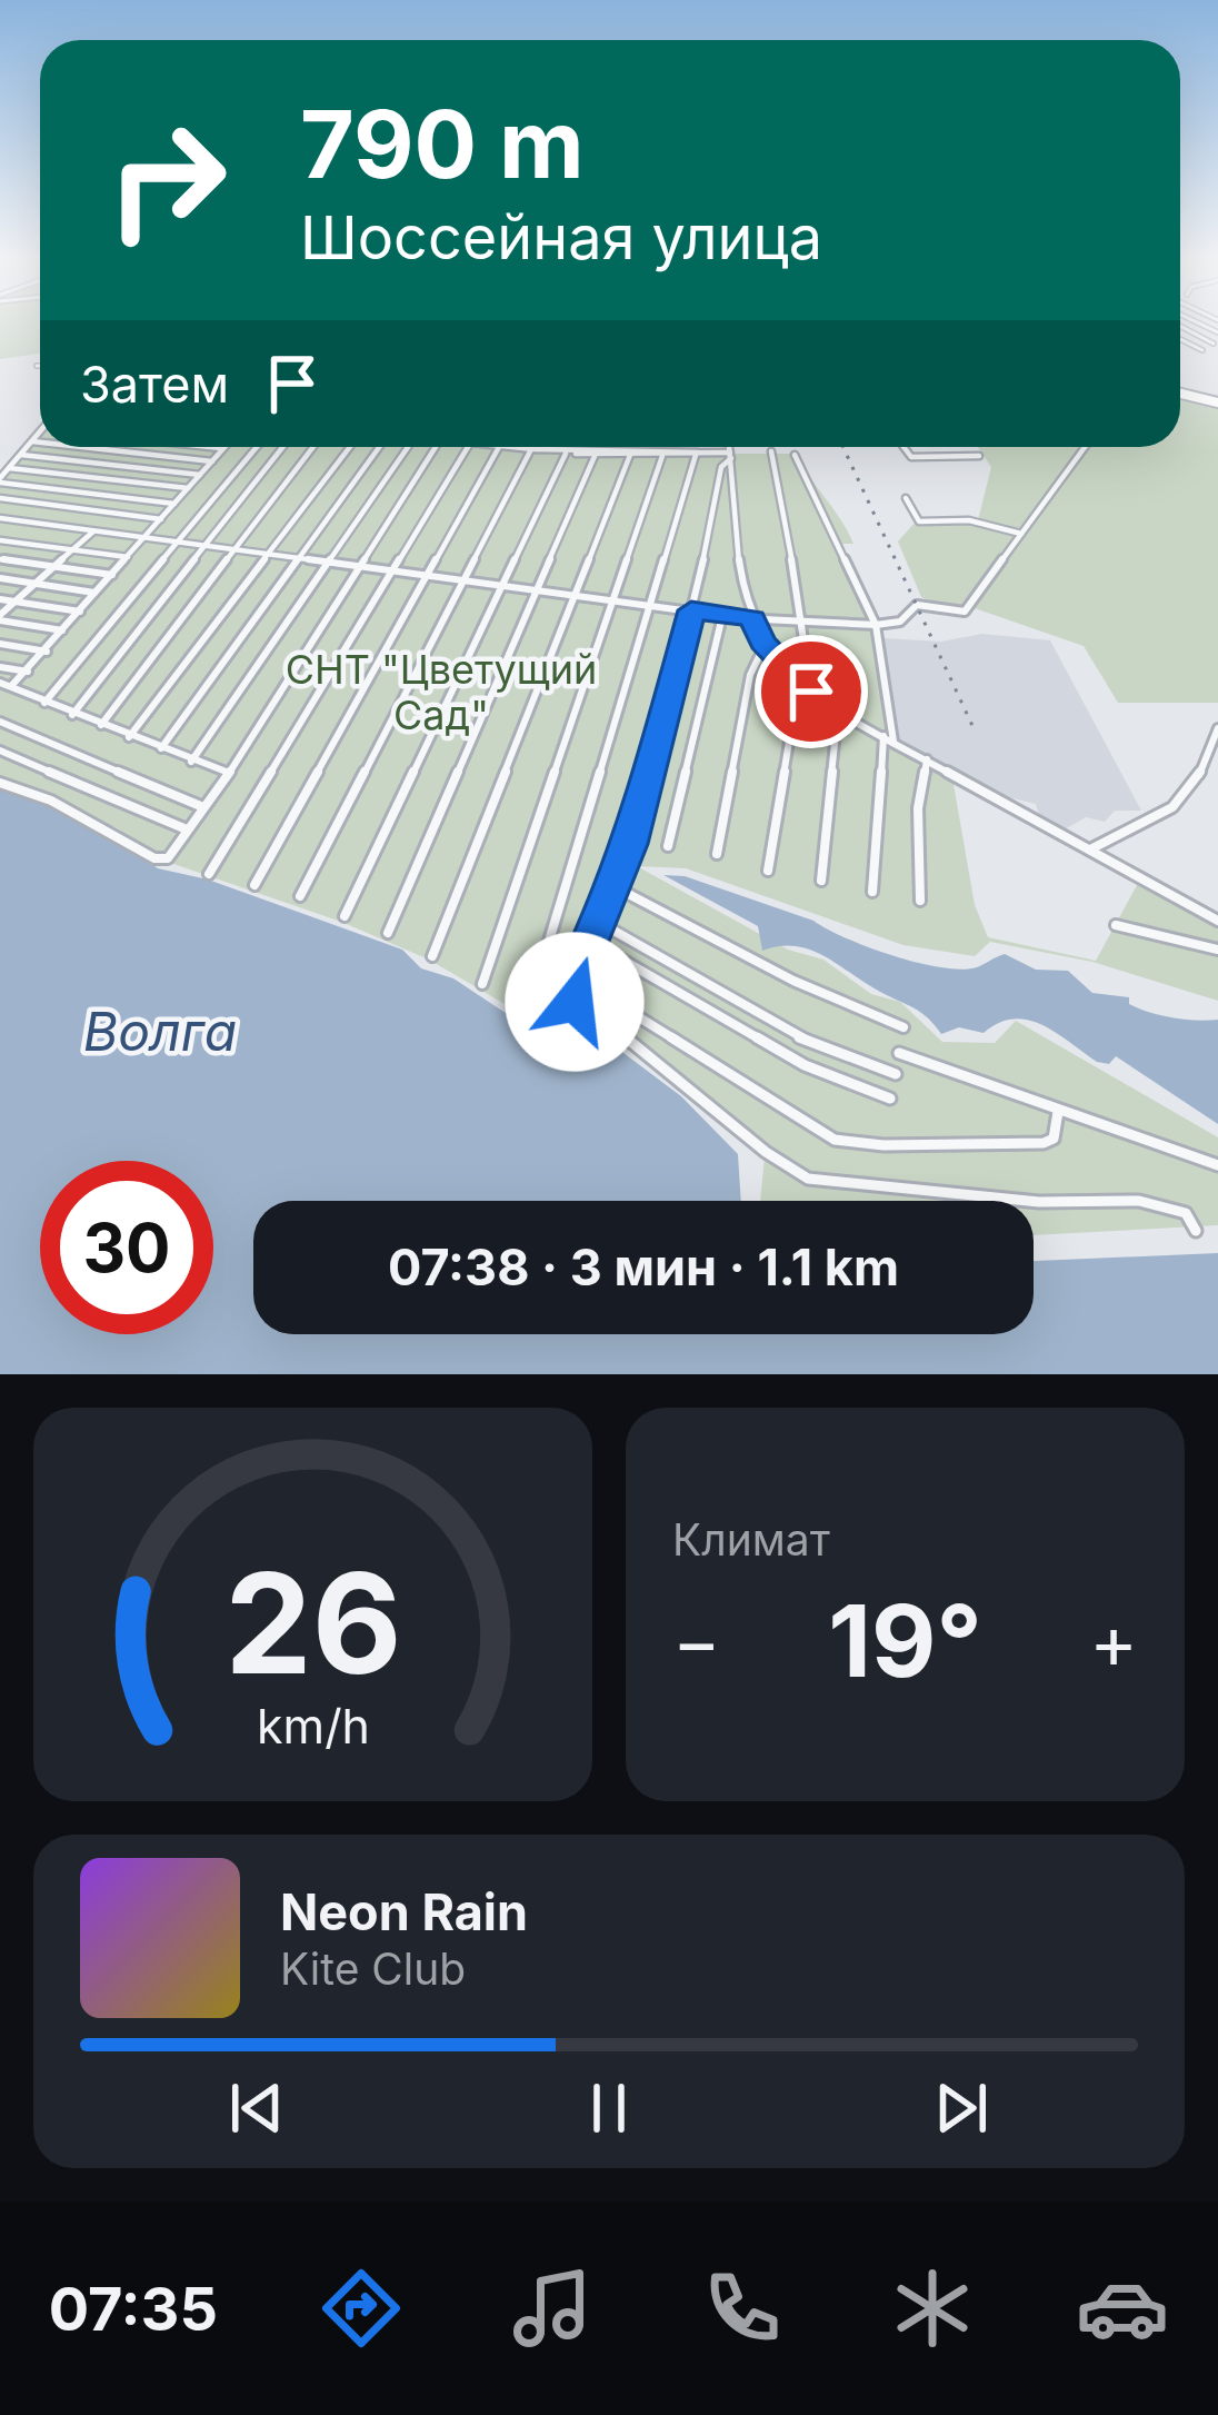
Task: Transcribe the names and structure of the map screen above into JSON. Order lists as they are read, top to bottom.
{
  "water": ["Волга"],
  "parks": ["СНТ \"Цветущий Сад\""],
  "page": {
    "turn": ["790 m", "Шоссейная улица"],
    "then": "Затем",
    "limit": "30",
    "trip": "07:38 · 3 мин · 1.1 km",
    "tile": "Климат",
    "heat": ["−", "19°", "+"],
    "song": ["Neon Rain", "Kite Club"],
    "tabs": "07:35",
    "gauge": ["26", "km/h"]
  }
}
